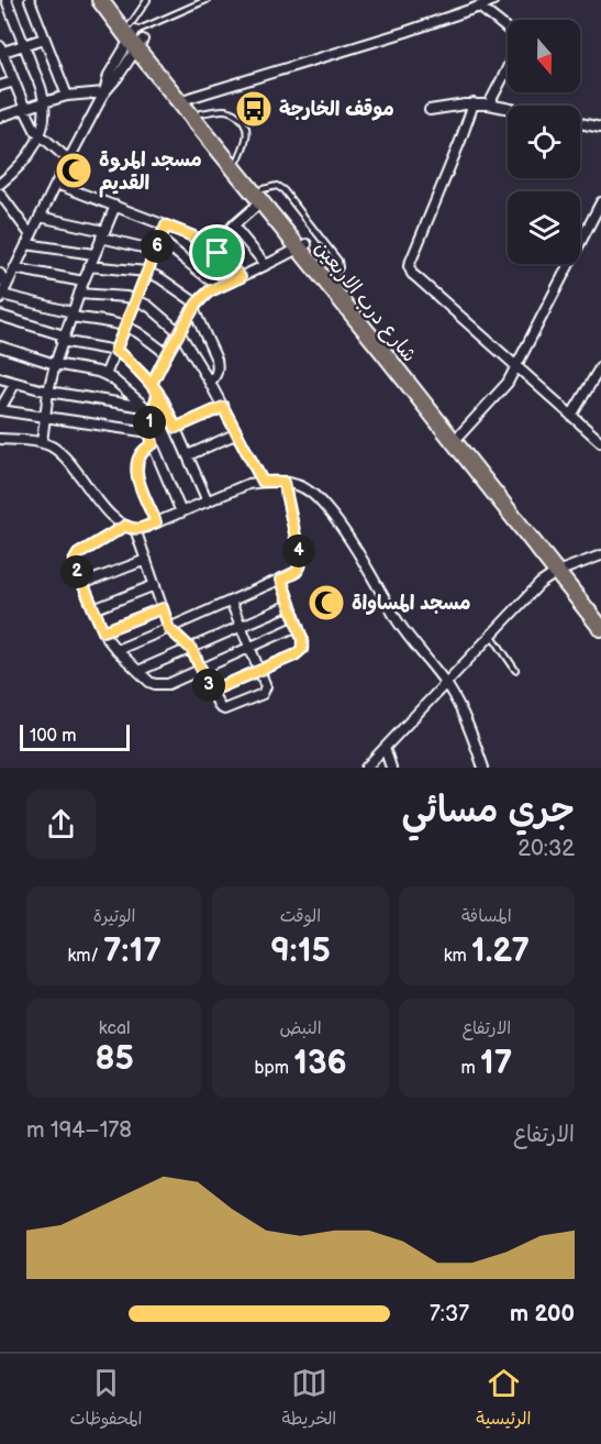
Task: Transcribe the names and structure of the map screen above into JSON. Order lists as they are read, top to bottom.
{
  "streets": {
    "highway": ["شارع درب الاربعين"]
  },
  "places": {
    "bus stop": ["موقف الخارجة"],
    "mosque": ["مسجد المروة القديم", "مسجد المساواة"]
  },
  "scale_bar": "100 m",
  "north": "bottom",
  "page": {
    "pins": [
      "6",
      "1",
      "4",
      "2",
      "3"
    ],
    "scale": "100 m",
    "heading": ["جري مسائي", "20:32"],
    "stats": [
      ["المسافة", "1.27 km"],
      ["الوقت", "9:15"],
      ["الوتيرة", "7:17 /km"],
      ["الارتفاع", "17 m"],
      ["النبض", "136 bpm"],
      ["kcal", "85"]
    ],
    "chart": ["الارتفاع", "178–194 m"],
    "list": [
      {
        "name": "200 m",
        "note": "7:37"
      }
    ],
    "tabs": ["الرئيسية", "الخريطة", "المحفوظات"]
  }
}
